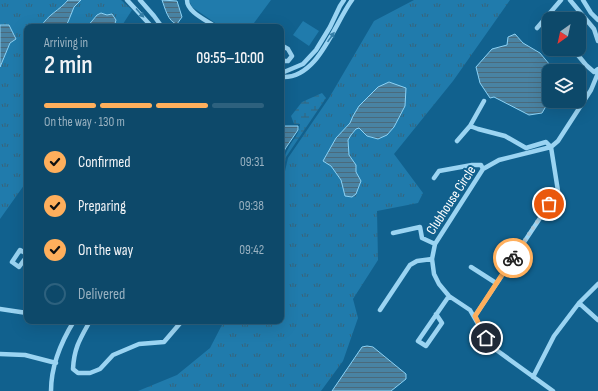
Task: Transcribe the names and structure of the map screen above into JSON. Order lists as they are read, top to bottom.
{
  "streets": {
    "street": ["Clubhouse Circle"]
  },
  "north": "bottom left",
  "page": {
    "heading": ["2 min", "Arriving in", "09:55–10:00"],
    "bar": "On the way · 130 m",
    "list": [
      ["Confirmed", "09:31"],
      ["Preparing", "09:38"],
      ["On the way", "09:42"],
      "Delivered"
    ]
  }
}
